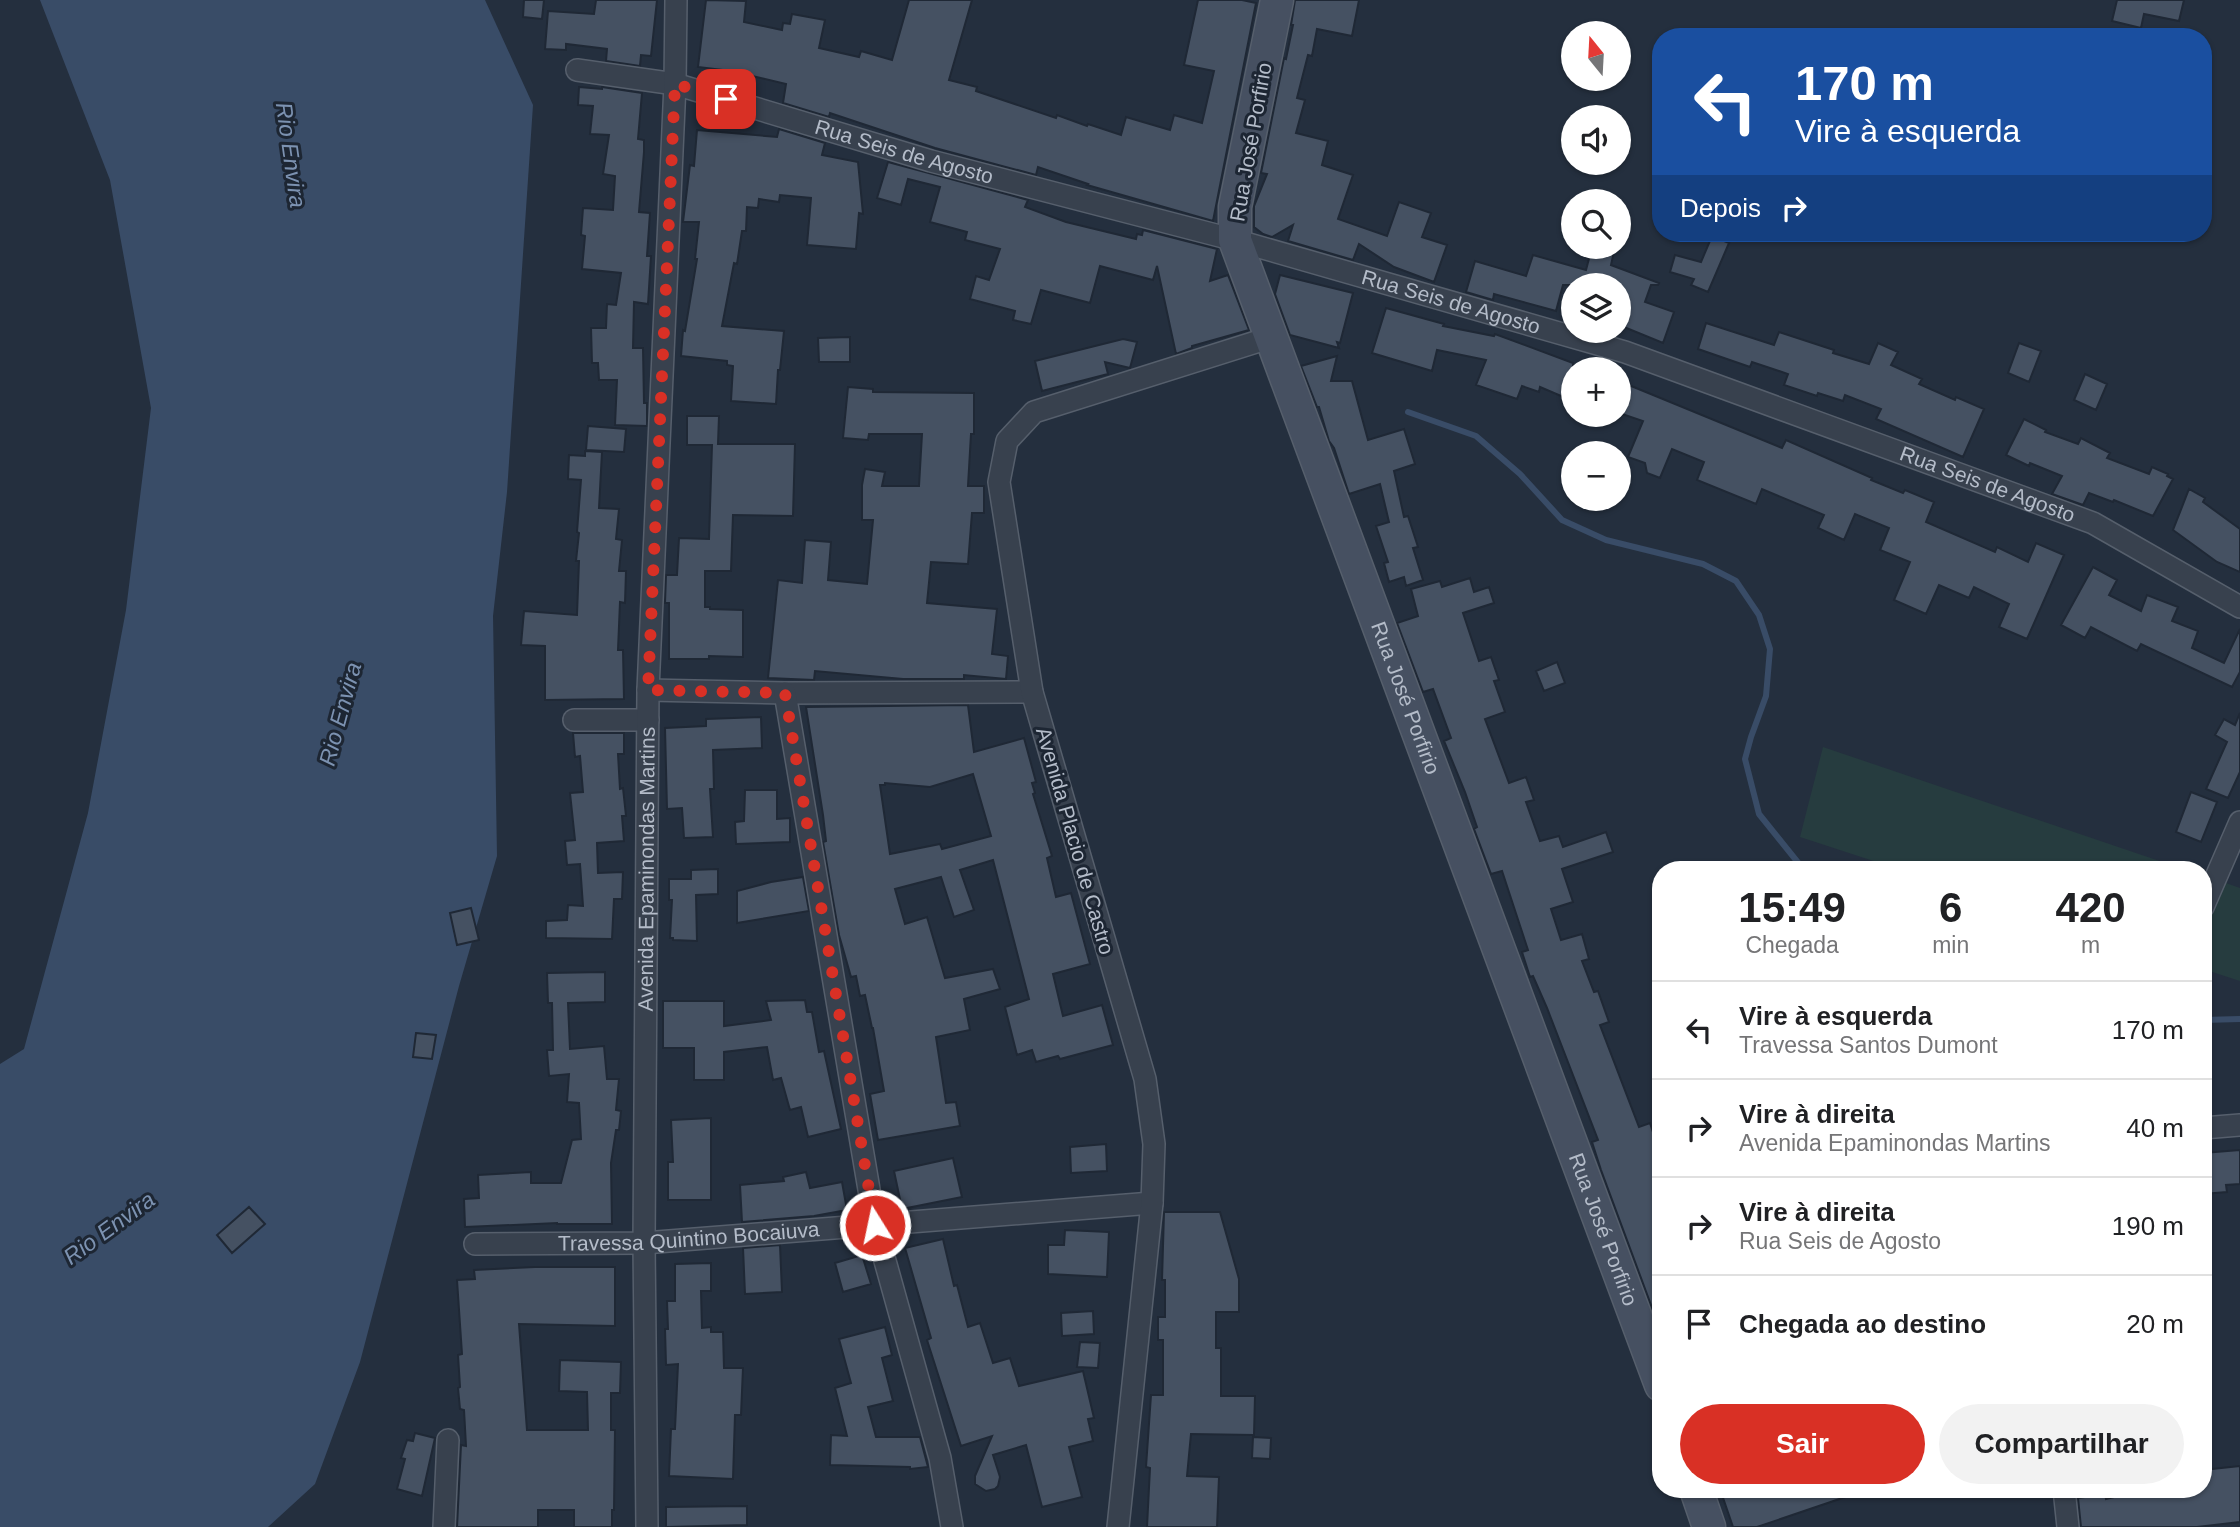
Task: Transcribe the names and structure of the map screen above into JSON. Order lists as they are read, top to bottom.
{
  "streets": {
    "street": [
      "Rua José Porfirio",
      "Rua Seis de Agosto",
      "Avenida Placio de Castro",
      "Avenida Epaminondas Martins",
      "Travessa Quintino Bocaiuva"
    ]
  },
  "crossings": [
    ["Rua José Porfirio", "Rua Seis de Agosto"],
    ["Rua José Porfirio", "Avenida Placio de Castro"],
    ["Rua Seis de Agosto", "Avenida Epaminondas Martins"],
    ["Avenida Placio de Castro", "Travessa Quintino Bocaiuva"],
    ["Avenida Epaminondas Martins", "Travessa Quintino Bocaiuva"]
  ],
  "water": ["Rio Envira"],
  "north": "top",
  "page": {
    "map_buttons": ["+", "−"],
    "turn": ["170 m", "Vire à esquerda"],
    "then": "Depois",
    "eta": [
      "15:49",
      "Chegada",
      "6",
      "min",
      "420",
      "m"
    ],
    "list": [
      {
        "name": "Vire à esquerda",
        "note": "Travessa Santos Dumont",
        "value": "170 m"
      },
      {
        "name": "Vire à direita",
        "note": "Avenida Epaminondas Martins",
        "value": "40 m"
      },
      {
        "name": "Vire à direita",
        "note": "Rua Seis de Agosto",
        "value": "190 m"
      },
      {
        "name": "Chegada ao destino",
        "value": "20 m"
      }
    ],
    "buttons": ["Sair", "Compartilhar"]
  }
}
